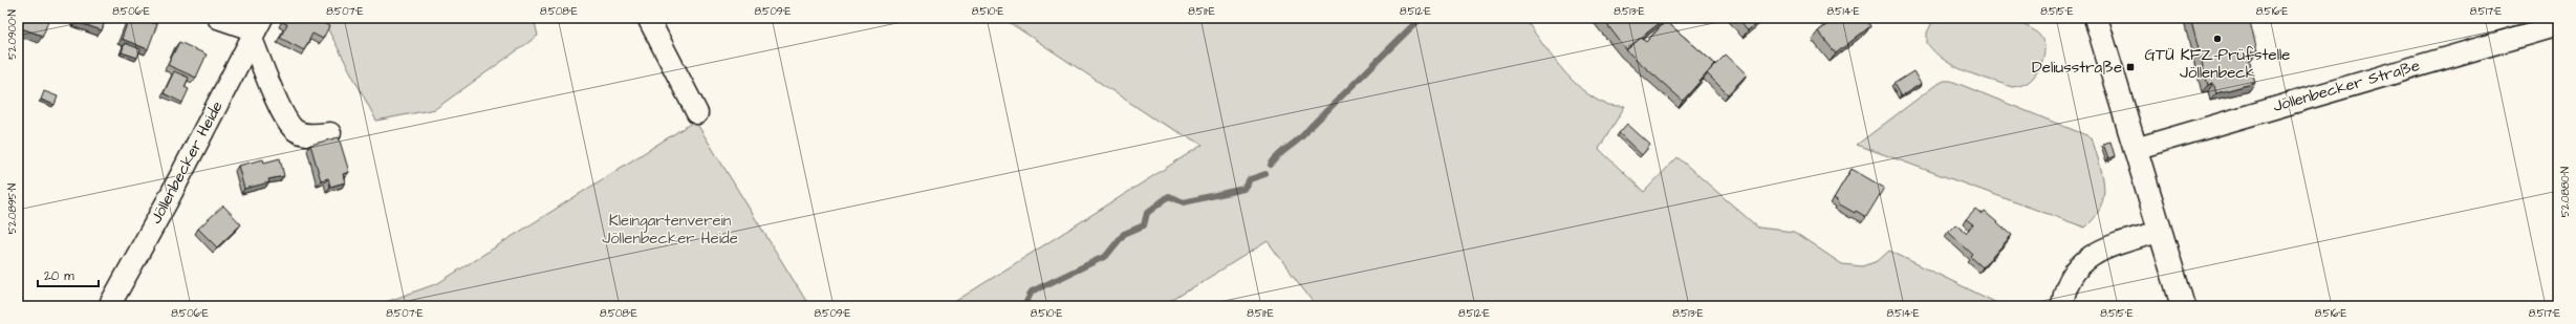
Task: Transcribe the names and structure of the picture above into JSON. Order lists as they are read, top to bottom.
{
  "streets": {
    "street": ["Jöllenbecker Straße", "Jöllenbecker Heide"]
  },
  "parks": ["Kleingartenverein Jöllenbecker Heide"],
  "places": {
    "other": ["GTÜ KFZ-Prüfstelle Jöllenbeck"],
    "transit": ["Deliusstraße"]
  },
  "scale_bar": "20 m",
  "coordinates": [
    "8.506°E",
    "8.507°E",
    "8.508°E",
    "8.509°E",
    "8.510°E",
    "8.511°E",
    "8.512°E",
    "8.513°E",
    "8.514°E",
    "8.515°E",
    "8.516°E",
    "8.517°E",
    "52.0900°N",
    "52.0880°N",
    "52.0895°N"
  ]
}
